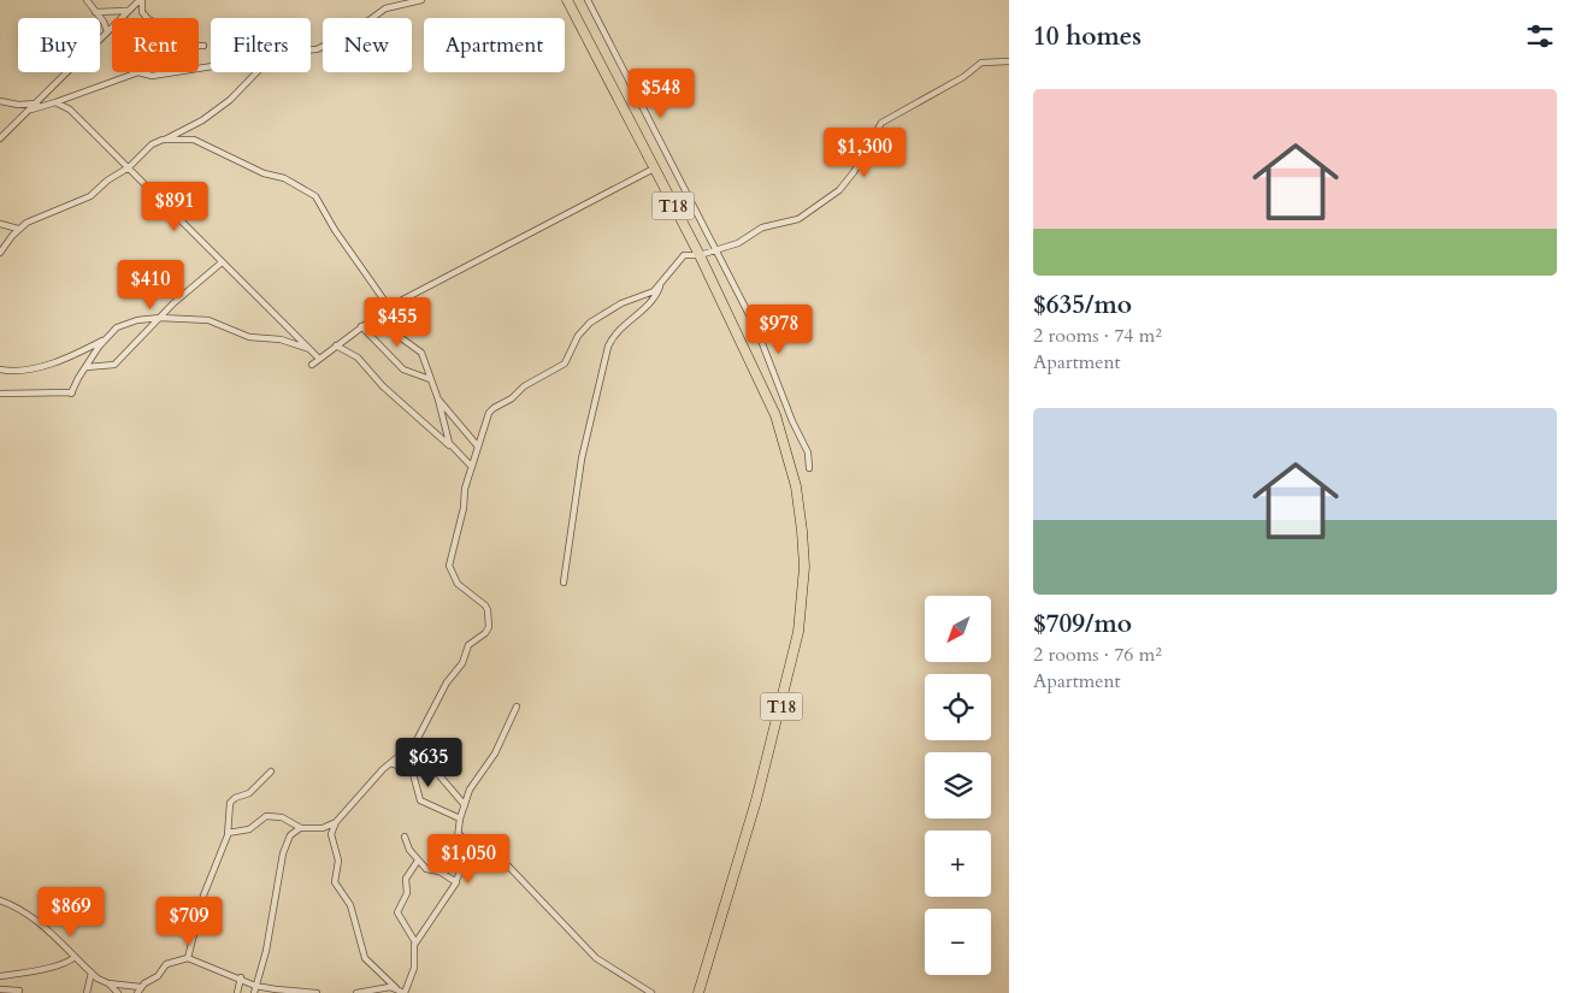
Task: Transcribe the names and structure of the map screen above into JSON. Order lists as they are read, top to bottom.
{
  "streets": {
    "highway": ["T18"]
  },
  "north": "bottom left",
  "page": {
    "heading": "10 homes",
    "chip": [
      "Buy",
      "Rent",
      "Filters",
      "New",
      "Apartment"
    ],
    "price": [
      "$548",
      "$1,300",
      "$891",
      "$410",
      "$455",
      "$978",
      "$635",
      "$1,050",
      "$869",
      "$709"
    ],
    "list": [
      {
        "name": "$635/mo",
        "note": "2 rooms · 74 m² · Apartment"
      },
      {
        "name": "$709/mo",
        "note": "2 rooms · 76 m² · Apartment"
      }
    ],
    "map_buttons": ["+", "−"]
  }
}
